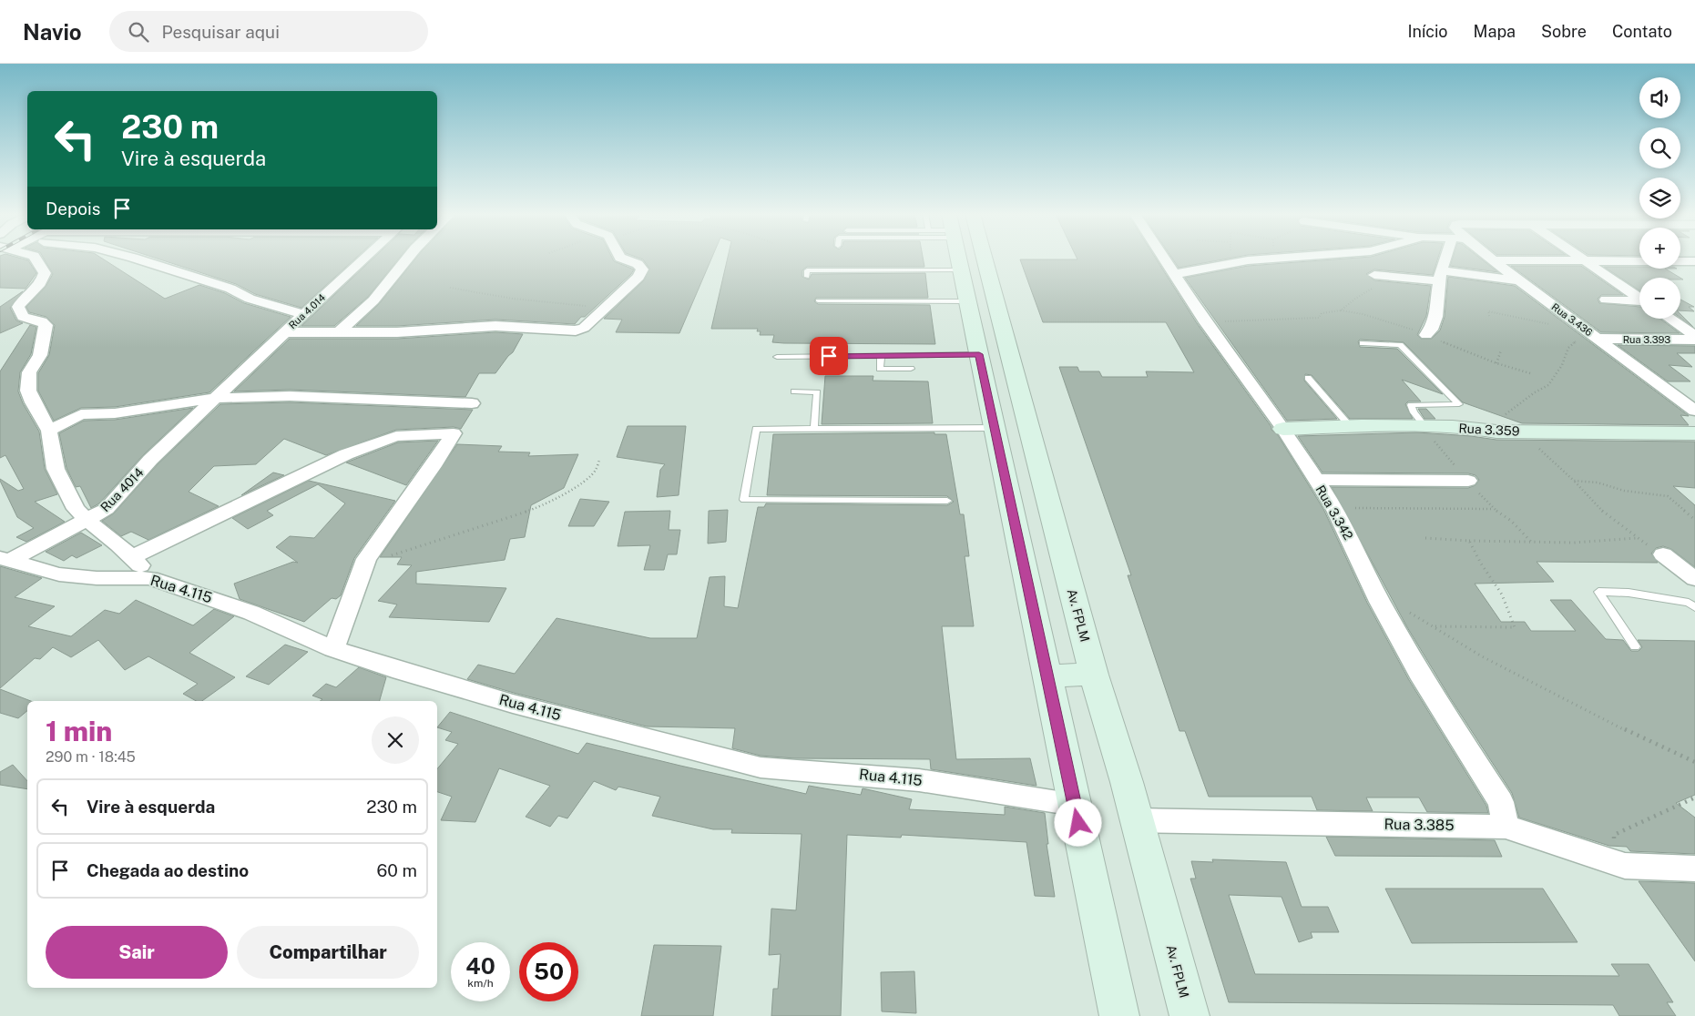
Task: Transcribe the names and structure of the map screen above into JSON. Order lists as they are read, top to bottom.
{
  "streets": {
    "main road": ["Rua 3.359", "Av. FPLM"],
    "street": [
      "Rua 4.014",
      "Rua 3.436",
      "Rua 3.393",
      "Rua 4014",
      "Rua 3.342",
      "Rua 4.115",
      "Rua 3.385"
    ]
  },
  "crossings": [
    ["Rua 4.014", "Rua 4014"],
    ["Rua 3.436", "Rua 3.393"],
    ["Rua 3.359", "Rua 3.342"],
    ["Rua 4014", "Rua 4.115"],
    ["Rua 3.342", "Rua 3.385"],
    ["Av. FPLM", "Rua 3.385"]
  ],
  "page": {
    "header": "Navio",
    "search": "Pesquisar aqui",
    "nav": [
      "Início",
      "Mapa",
      "Sobre",
      "Contato"
    ],
    "map_buttons": ["+", "−"],
    "turn": ["230 m", "Vire à esquerda"],
    "then": "Depois",
    "heading": ["1 min", "290 m · 18:45"],
    "list": [
      {
        "name": "Vire à esquerda",
        "value": "230 m"
      },
      {
        "name": "Chegada ao destino",
        "value": "60 m"
      }
    ],
    "buttons": ["Sair", "Compartilhar"],
    "speed": "40 km/h",
    "limit": "50"
  }
}
